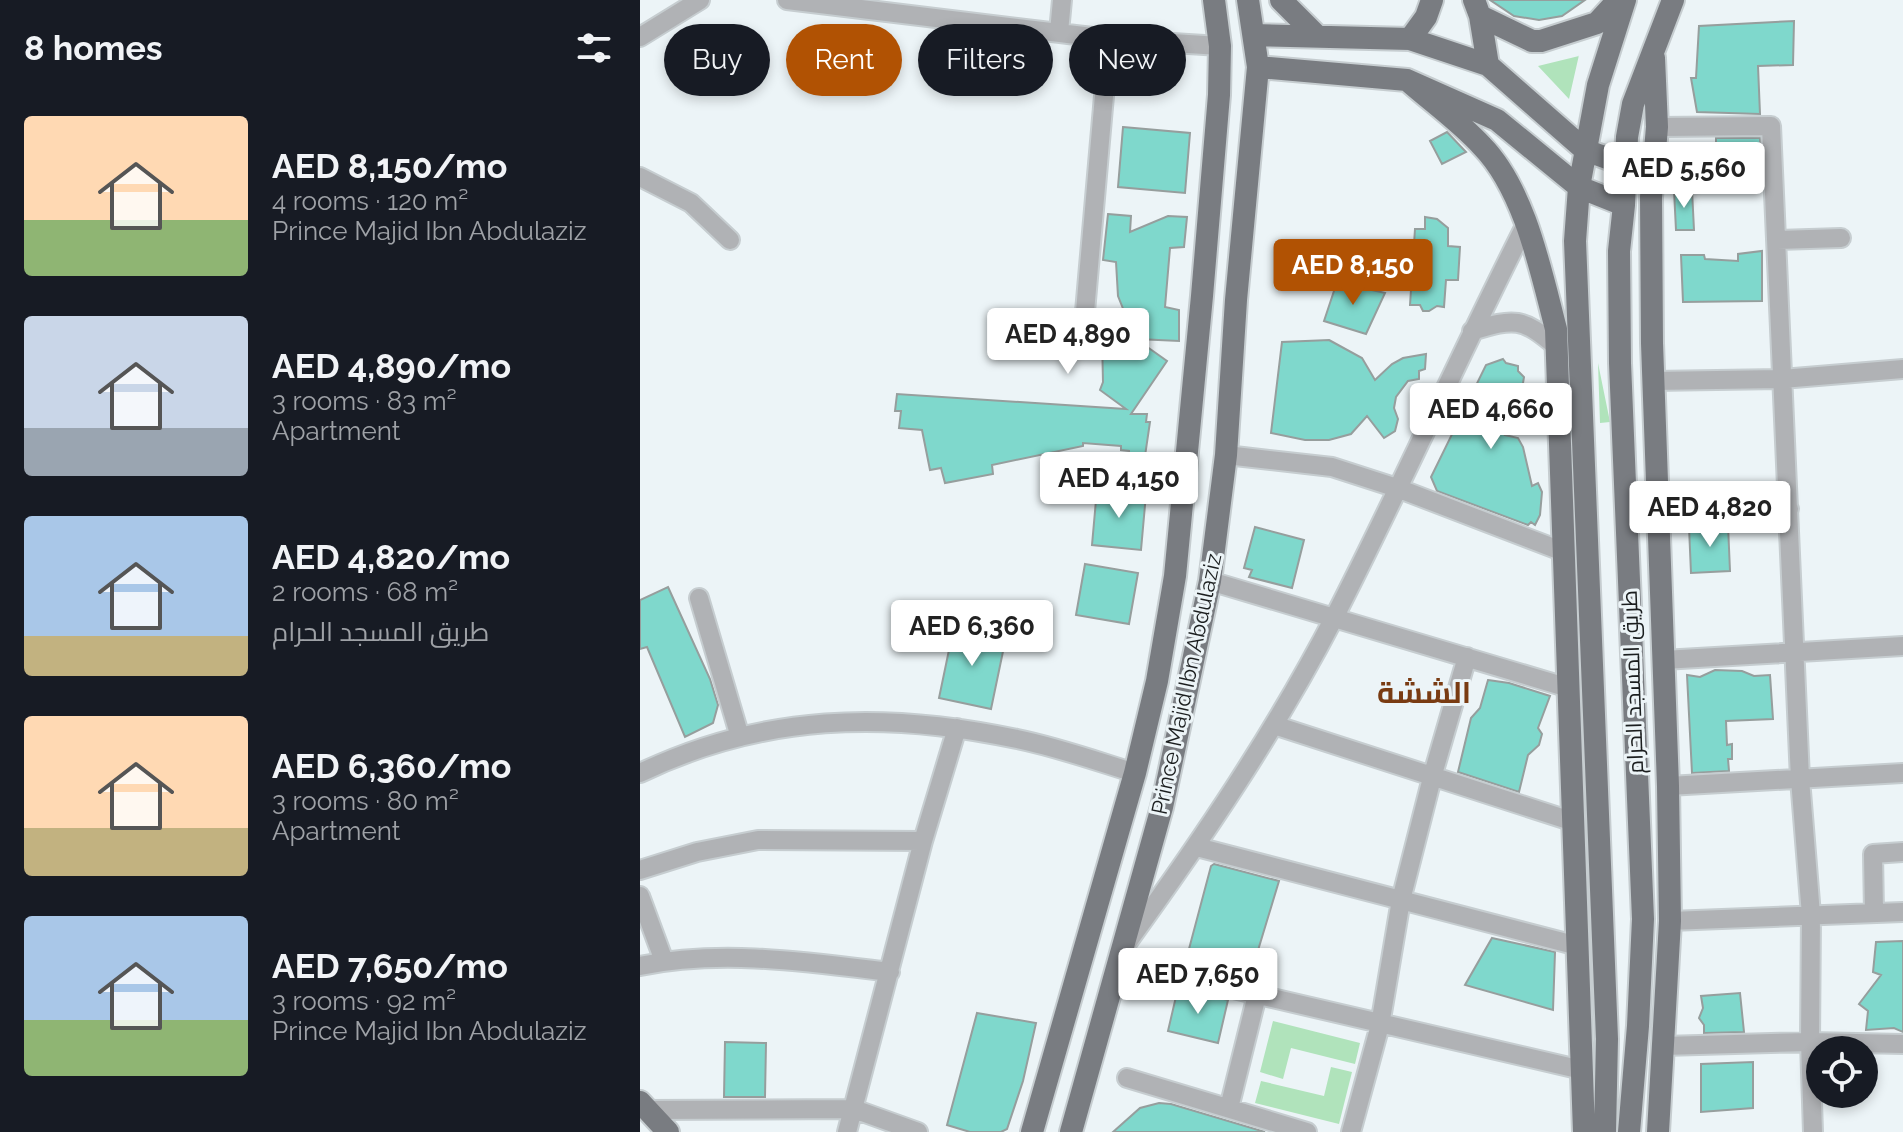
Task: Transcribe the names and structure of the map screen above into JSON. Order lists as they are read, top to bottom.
{
  "streets": {
    "main road": ["طريق المسجد الحرام", "Prince Majid Ibn Abdulaziz"]
  },
  "districts": ["الششة"],
  "page": {
    "heading": "8 homes",
    "chip": [
      "Buy",
      "Rent",
      "Filters",
      "New"
    ],
    "list": [
      {
        "name": "AED 8,150/mo",
        "note": "4 rooms · 120 m² · Prince Majid Ibn Abdulaziz"
      },
      {
        "name": "AED 4,890/mo",
        "note": "3 rooms · 83 m² · Apartment"
      },
      {
        "name": "AED 4,820/mo",
        "note": "2 rooms · 68 m² · طريق المسجد الحرام"
      },
      {
        "name": "AED 6,360/mo",
        "note": "3 rooms · 80 m² · Apartment"
      },
      {
        "name": "AED 7,650/mo",
        "note": "3 rooms · 92 m² · Prince Majid Ibn Abdulaziz"
      }
    ],
    "price": [
      "AED 5,560",
      "AED 8,150",
      "AED 4,890",
      "AED 4,660",
      "AED 4,150",
      "AED 4,820",
      "AED 6,360",
      "AED 7,650"
    ]
  }
}
